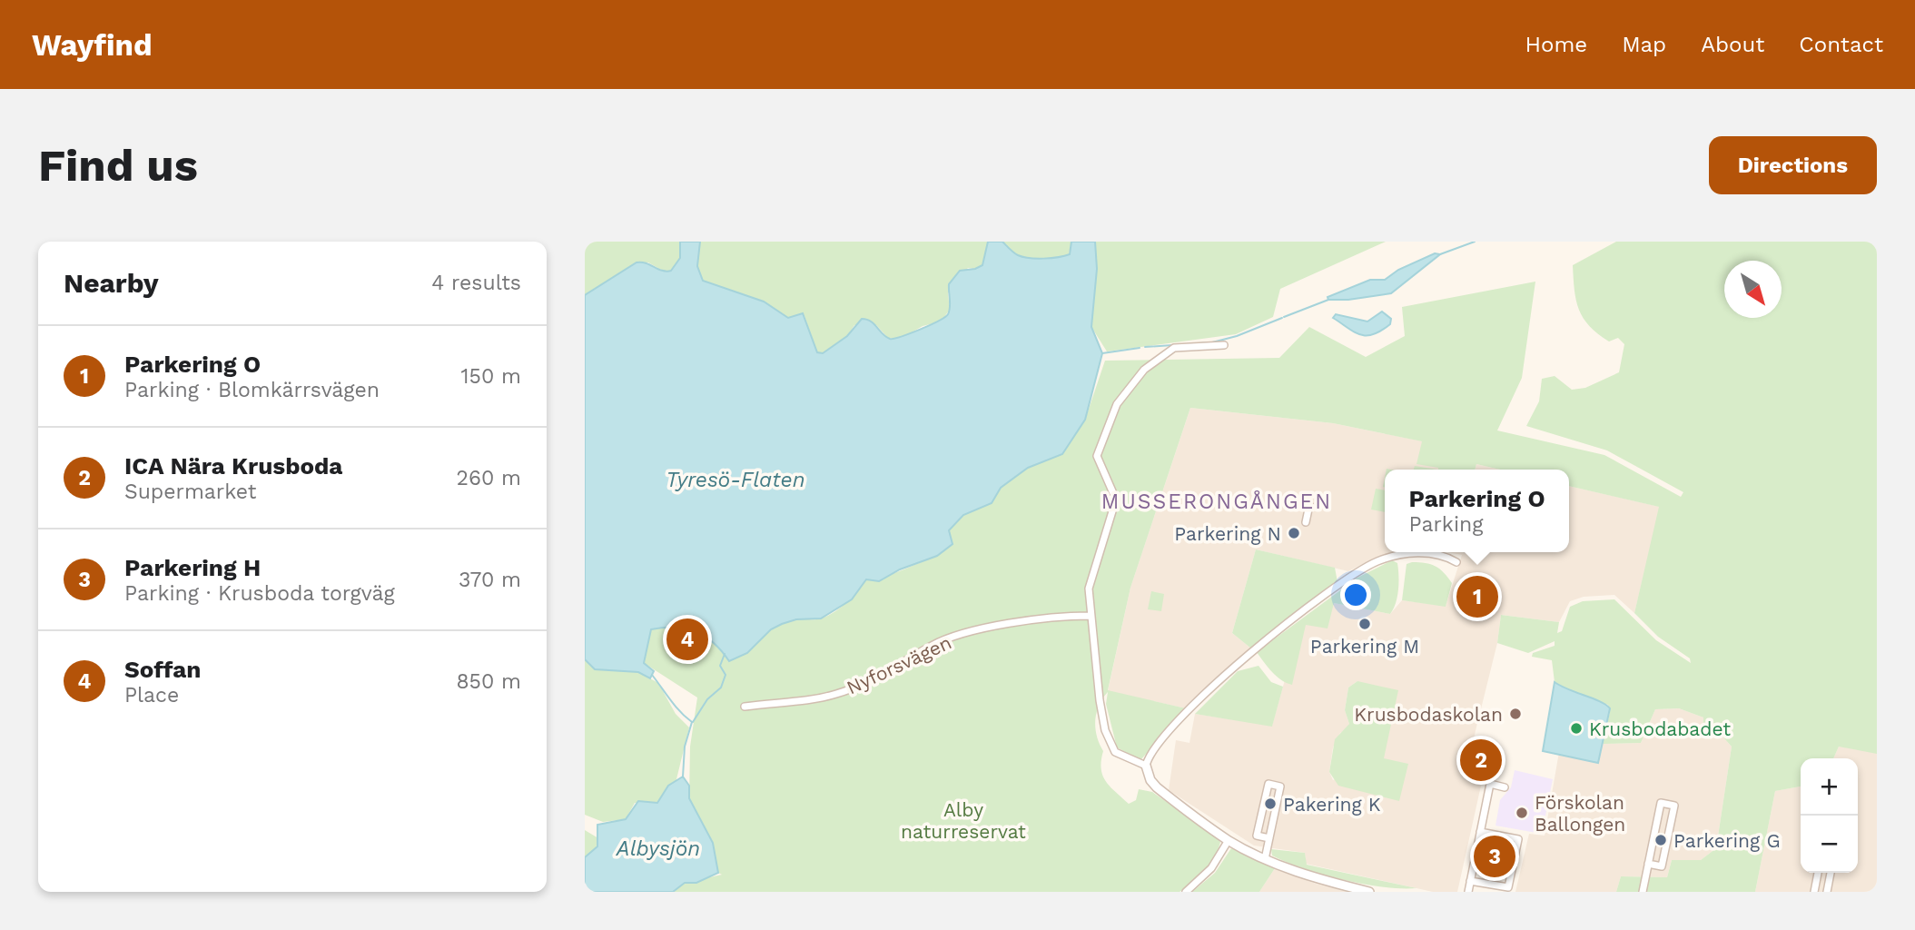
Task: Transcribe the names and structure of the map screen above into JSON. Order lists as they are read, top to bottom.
{
  "streets": {
    "street": ["Nyforsvägen"]
  },
  "districts": ["MUSSERONGÅNGEN"],
  "water": ["Tyresö-Flaten", "Albysjön"],
  "parks": ["Alby naturreservat"],
  "places": [
    "Parkering N",
    "Parkering M",
    "Krusbodaskolan",
    "Krusbodabadet",
    "Pakering K",
    "Förskolan Ballongen",
    "Parkering G"
  ],
  "north": "bottom right",
  "page": {
    "header": "Wayfind",
    "nav": [
      "Home",
      "Map",
      "About",
      "Contact"
    ],
    "buttons": "Directions",
    "title": "Find us",
    "heading": ["Nearby", "4 results"],
    "list": [
      {
        "mark": "1",
        "name": "Parkering O",
        "note": "Parking · Blomkärrsvägen",
        "value": "150 m"
      },
      {
        "mark": "2",
        "name": "ICA Nära Krusboda",
        "note": "Supermarket",
        "value": "260 m"
      },
      {
        "mark": "3",
        "name": "Parkering H",
        "note": "Parking · Krusboda torgväg",
        "value": "370 m"
      },
      {
        "mark": "4",
        "name": "Soffan",
        "note": "Place",
        "value": "850 m"
      }
    ],
    "popup": ["Parkering O", "Parking"],
    "pins": [
      "1",
      "4",
      "2",
      "3"
    ],
    "map_buttons": ["+", "−"]
  }
}
